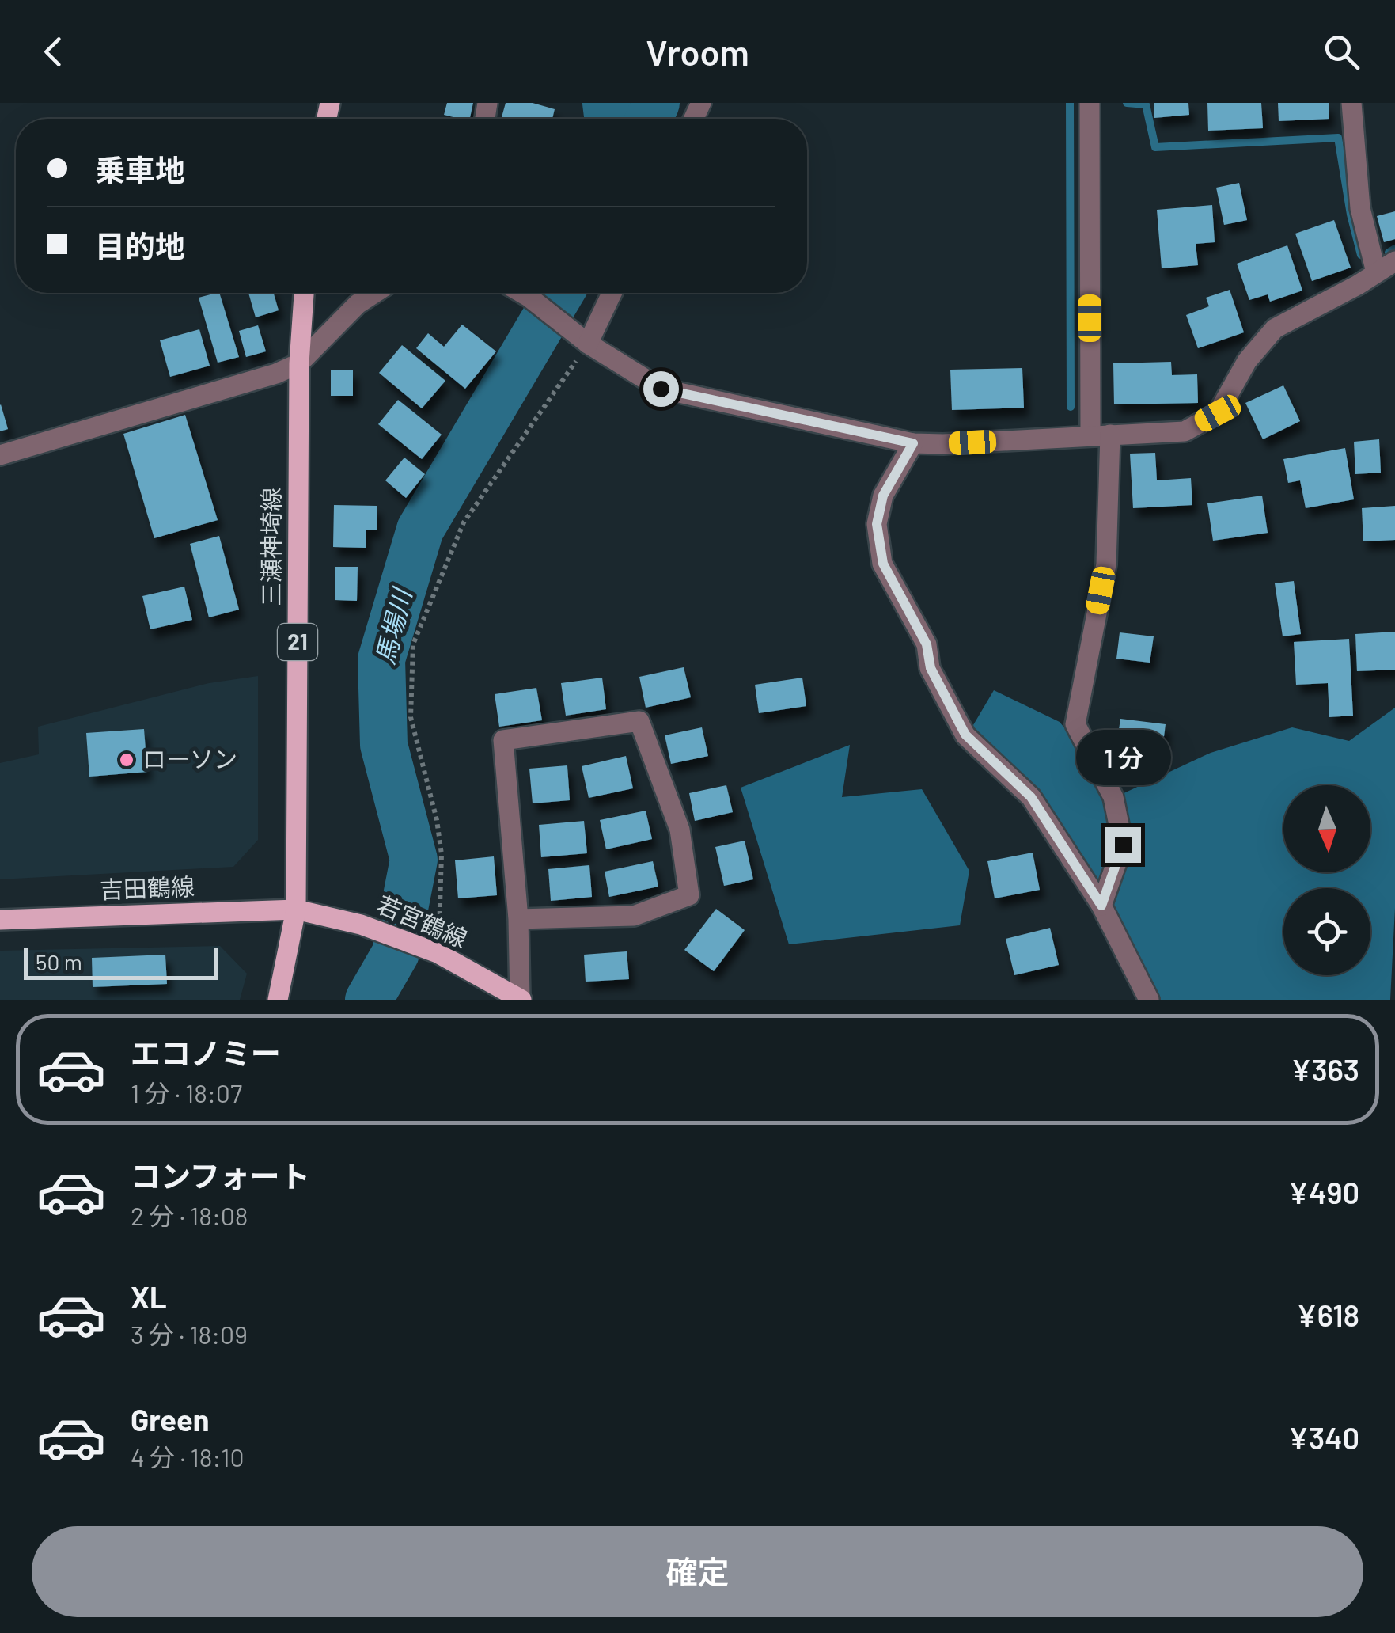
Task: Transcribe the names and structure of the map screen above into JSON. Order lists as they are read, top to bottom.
{
  "streets": {
    "main road": [
      "三瀬神埼線",
      "21",
      "吉田鶴線",
      "若宮鶴線"
    ]
  },
  "crossings": [
    ["三瀬神埼線", "吉田鶴線"],
    ["三瀬神埼線", "若宮鶴線"],
    ["吉田鶴線", "若宮鶴線"]
  ],
  "water": ["馬場川"],
  "places": ["ローソン"],
  "scale_bar": "50 m",
  "north": "bottom",
  "page": {
    "header": "Vroom",
    "banner": ["乗車地", "目的地"],
    "bubble": "1 分",
    "scale": "50 m",
    "list": [
      {
        "name": "エコノミー",
        "note": "1 分 · 18:07",
        "value": "¥363"
      },
      {
        "name": "コンフォート",
        "note": "2 分 · 18:08",
        "value": "¥490"
      },
      {
        "name": "XL",
        "note": "3 分 · 18:09",
        "value": "¥618"
      },
      {
        "name": "Green",
        "note": "4 分 · 18:10",
        "value": "¥340"
      }
    ],
    "buttons": "確定"
  }
}
